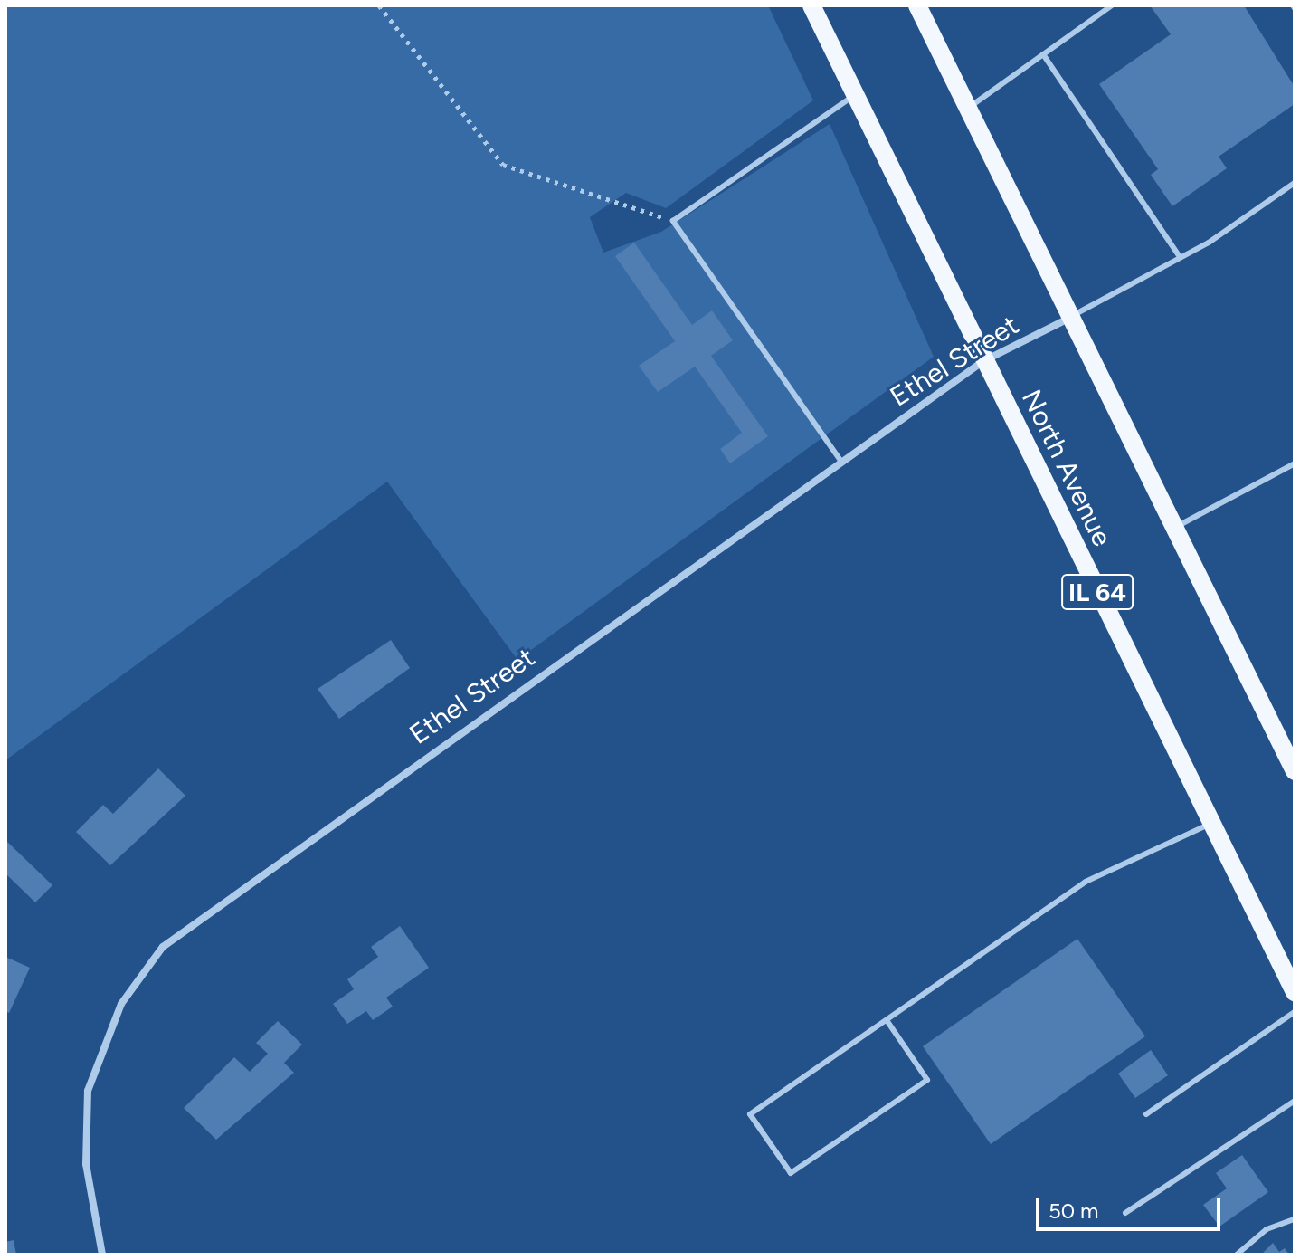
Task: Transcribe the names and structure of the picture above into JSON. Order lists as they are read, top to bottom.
{
  "streets": {
    "main road": ["North Avenue", "IL 64"],
    "street": ["Ethel Street"]
  },
  "crossings": [
    ["Ethel Street", "North Avenue"]
  ],
  "scale_bar": "50 m"
}
